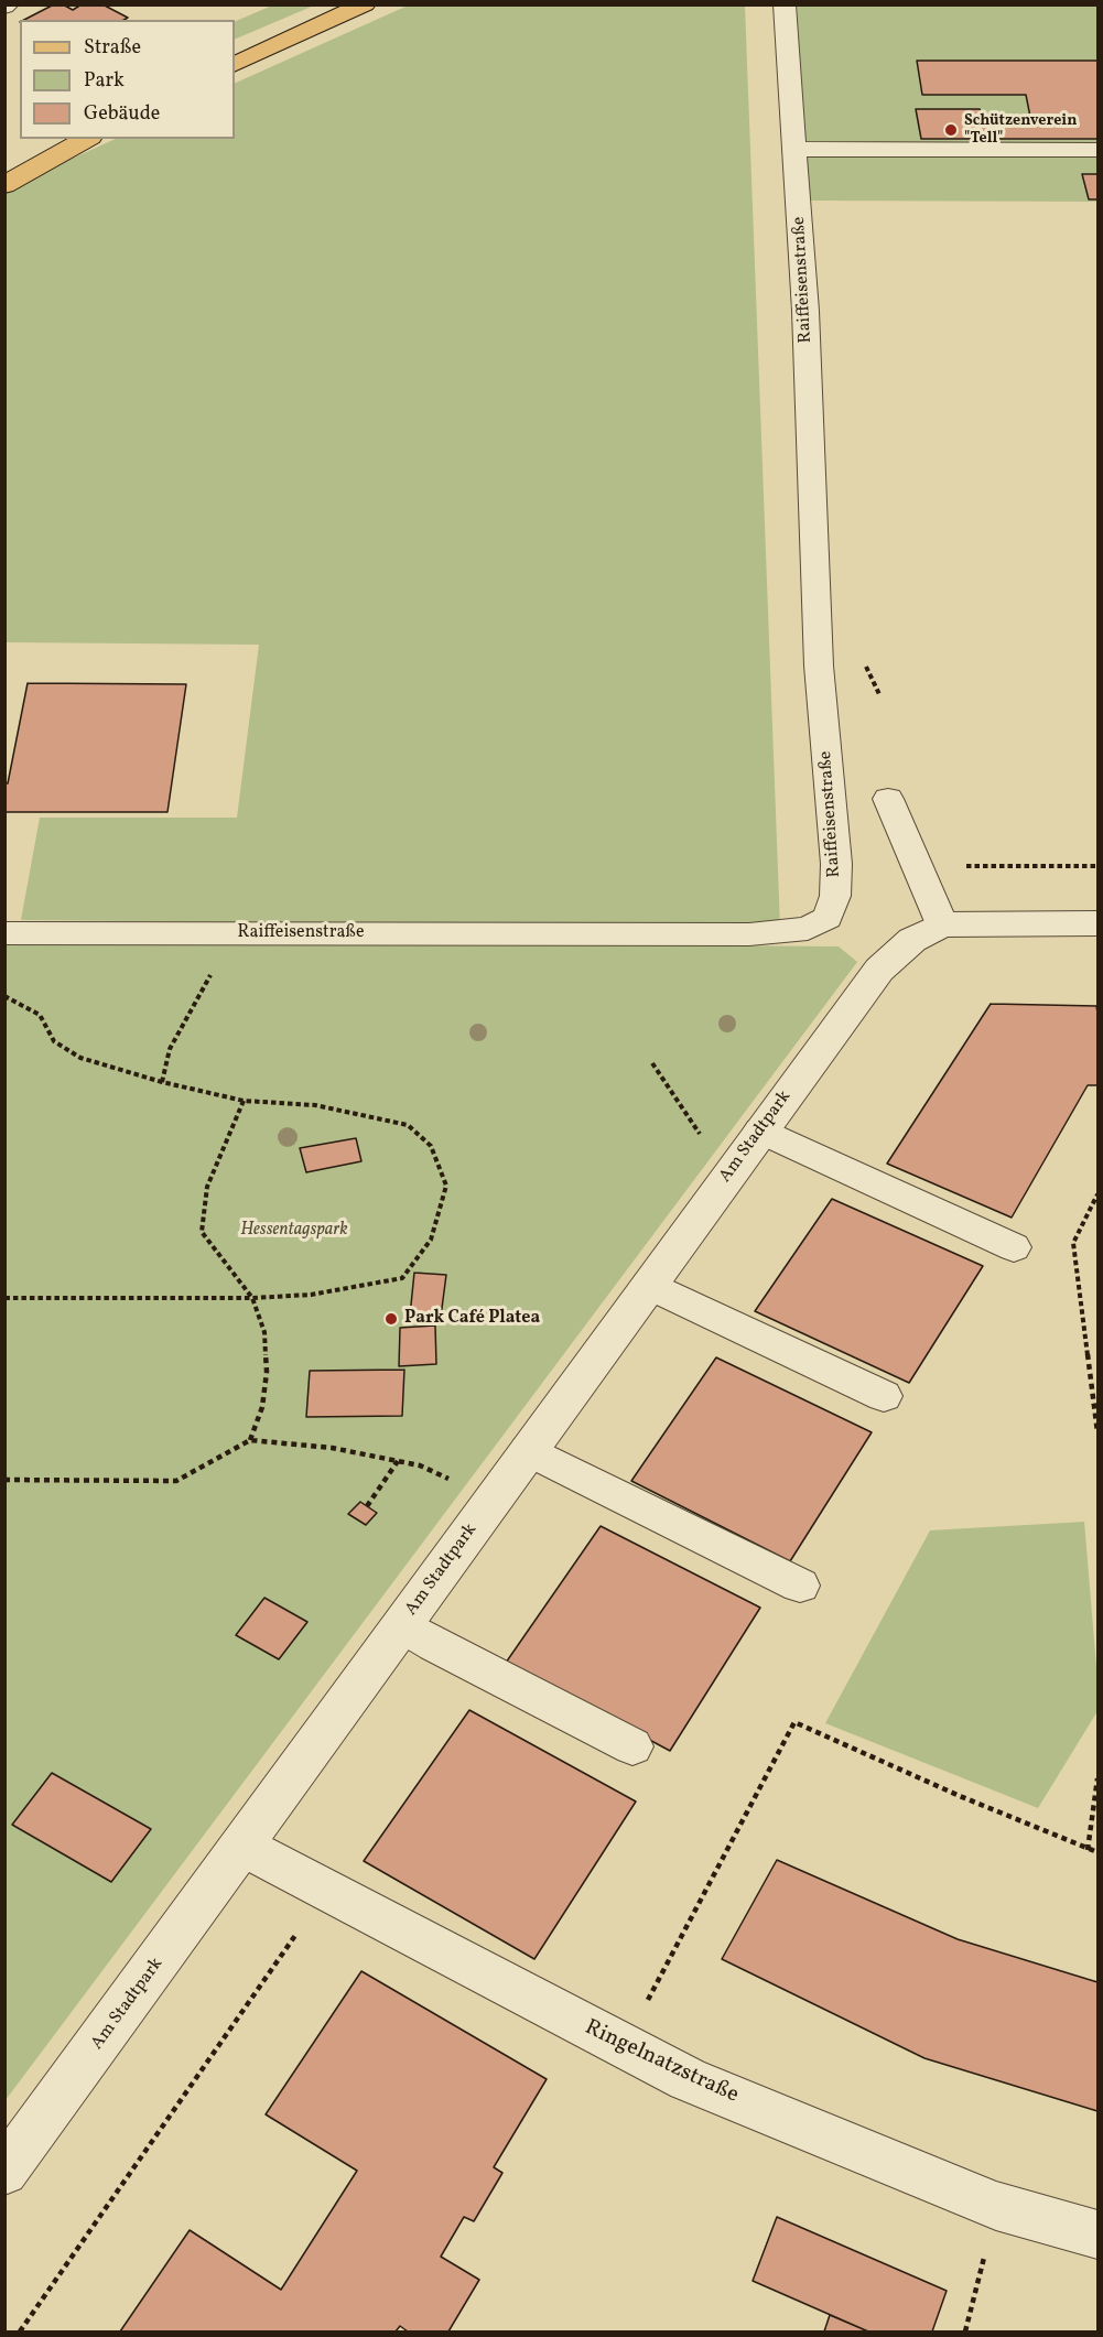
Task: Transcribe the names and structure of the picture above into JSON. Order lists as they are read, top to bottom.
{
  "streets": {
    "street": ["Am Stadtpark", "Ringelnatzstraße"],
    "lane": ["Raiffeisenstraße"]
  },
  "crossings": [
    ["Am Stadtpark", "Ringelnatzstraße"]
  ],
  "parks": ["Hessentagspark"],
  "places": ["Schützenverein \"Tell\"", "Park Café Platea"],
  "legend": ["Straße", "Park", "Gebäude"]
}
